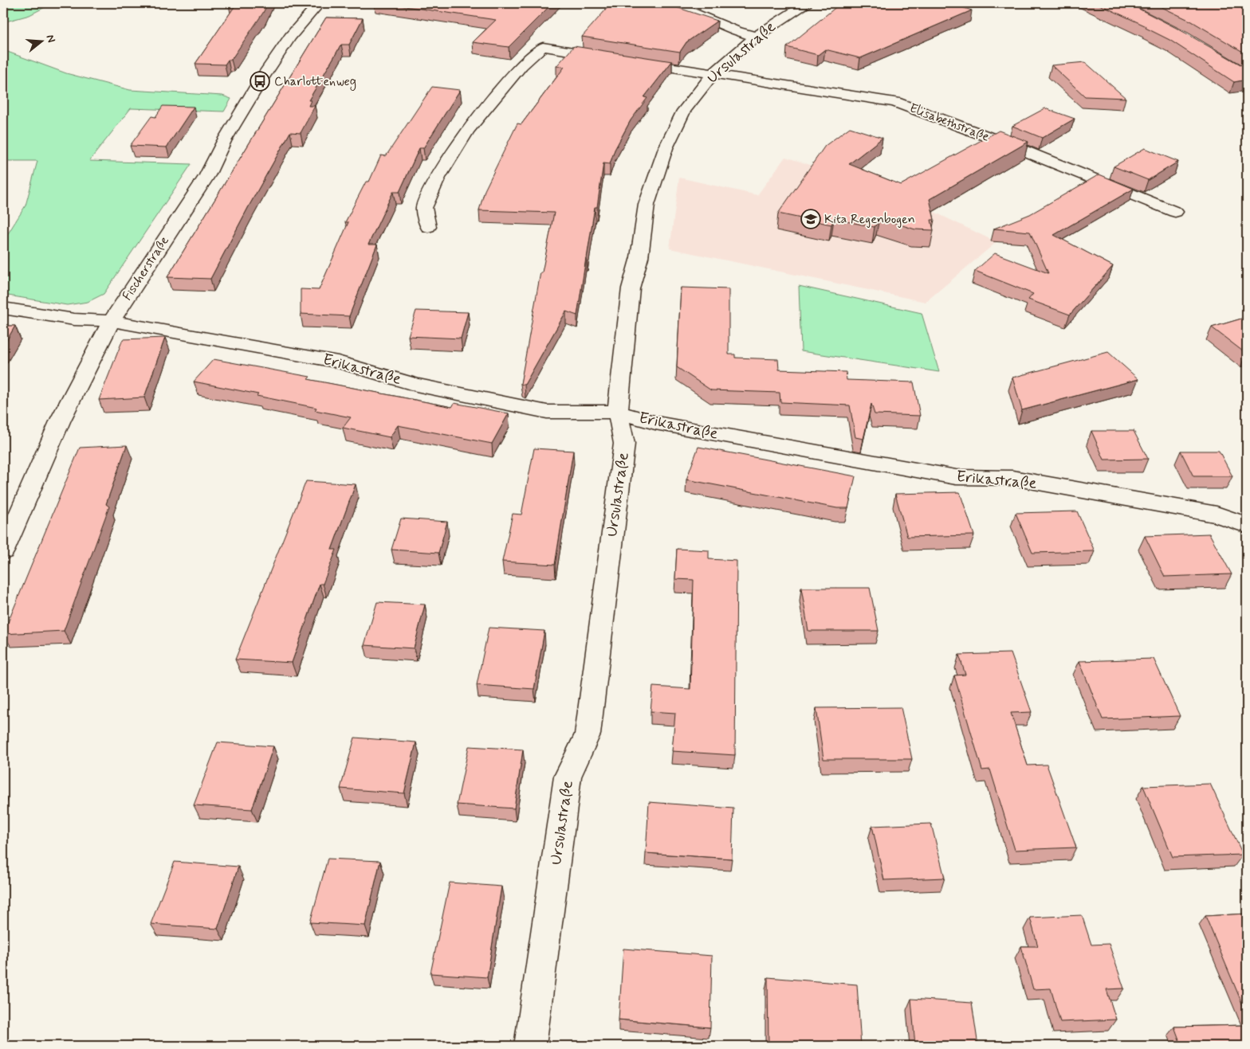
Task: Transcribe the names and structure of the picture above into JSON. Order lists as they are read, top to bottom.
{
  "streets": {
    "street": [
      "Ursulastraße",
      "Elisabethstraße",
      "Fischerstraße",
      "Erikastraße"
    ]
  },
  "crossings": [
    ["Ursulastraße", "Elisabethstraße"],
    ["Ursulastraße", "Erikastraße"],
    ["Fischerstraße", "Erikastraße"]
  ],
  "places": {
    "bus stop": ["Charlottenweg"],
    "school or university": ["Kita Regenbogen"]
  },
  "north": "right"
}
